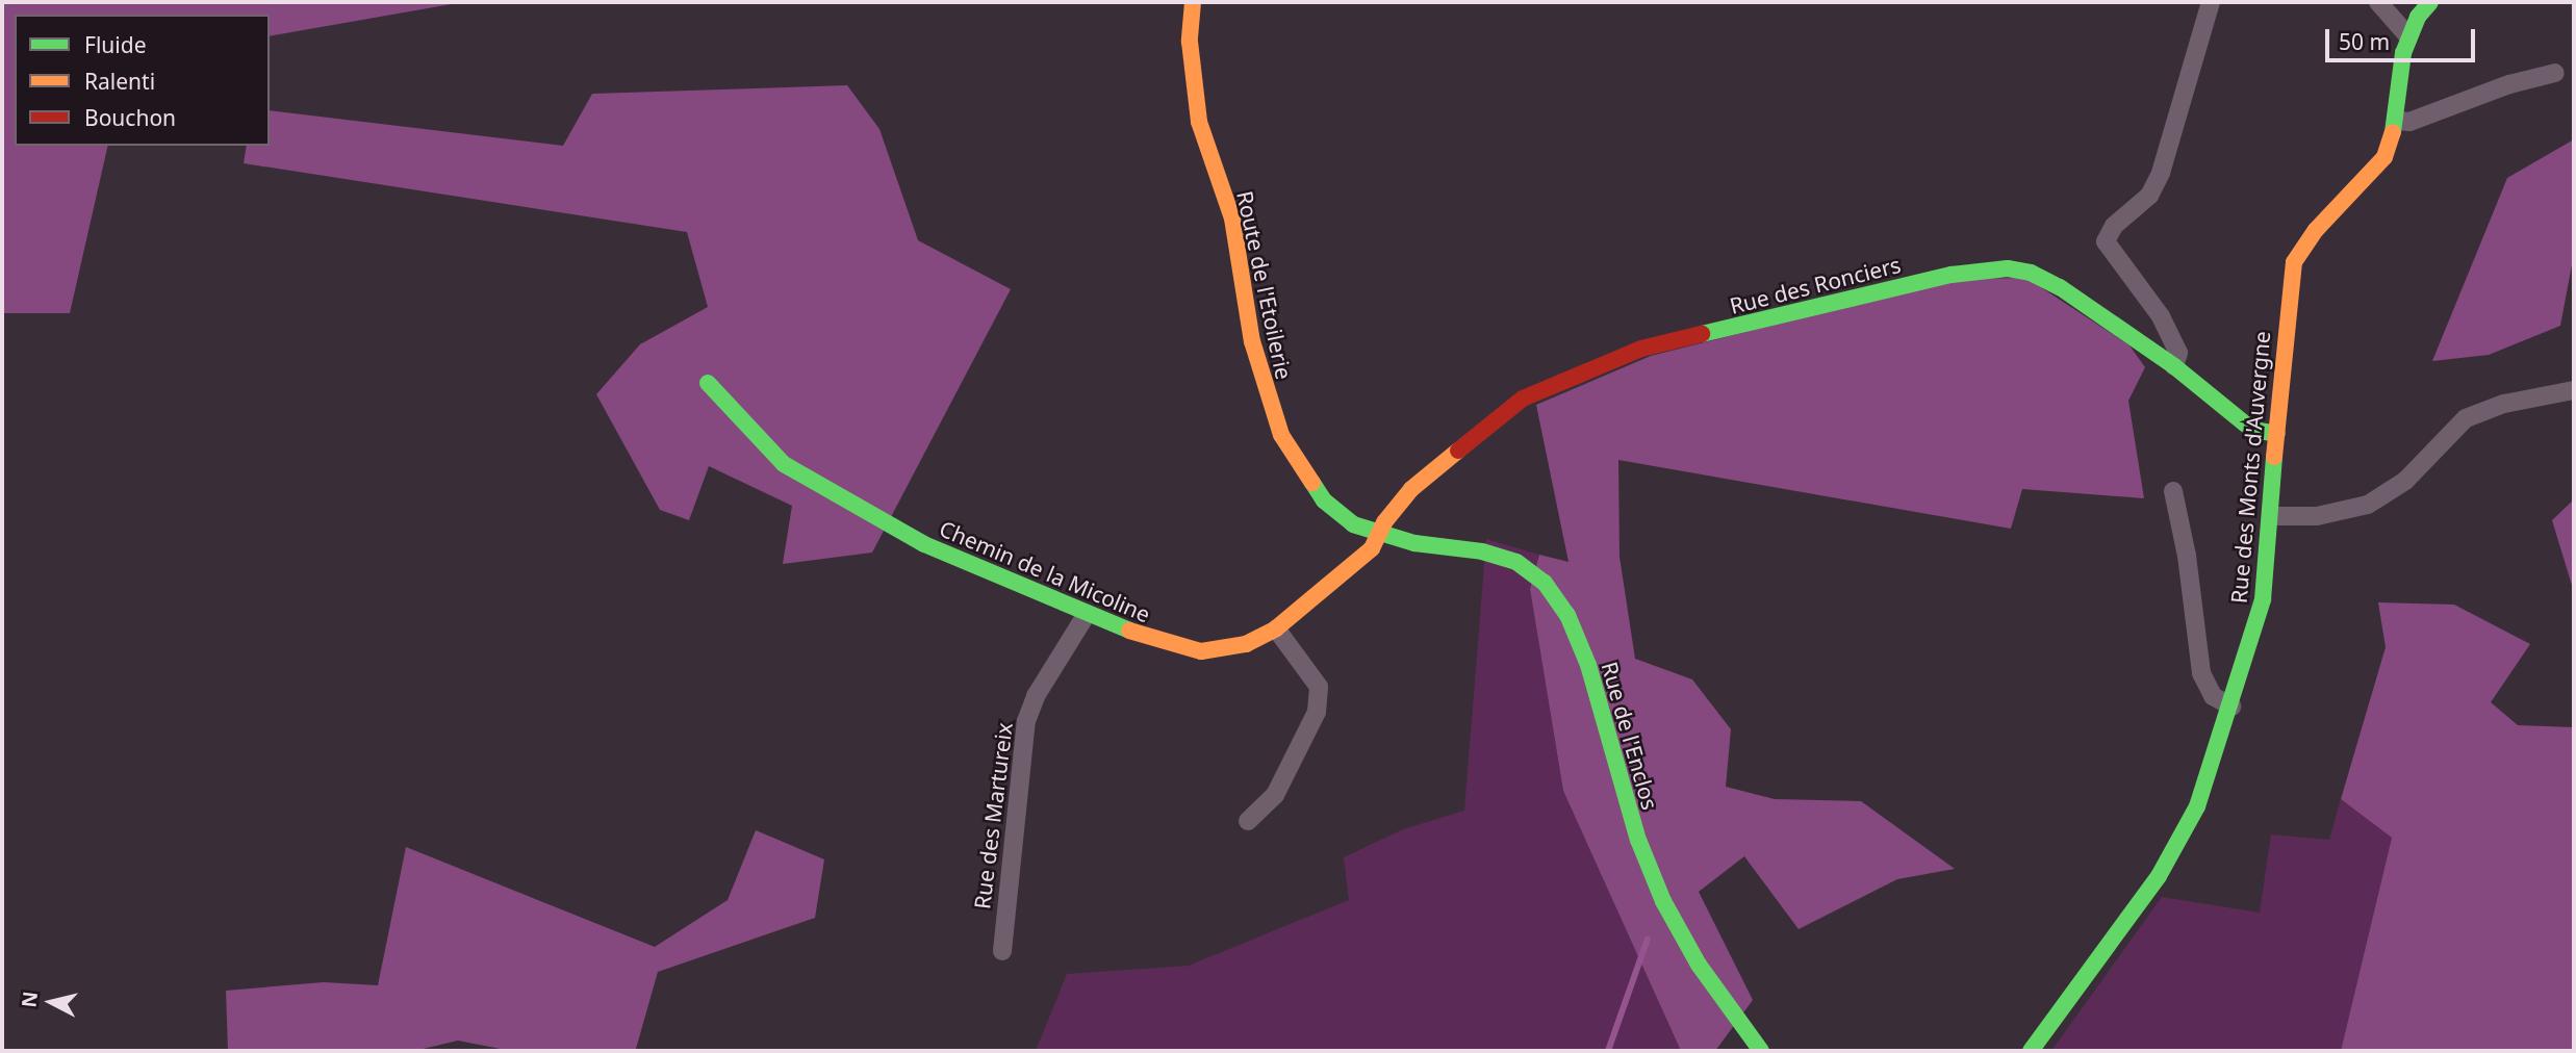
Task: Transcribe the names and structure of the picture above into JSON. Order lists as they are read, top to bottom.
{
  "streets": {
    "street": [
      "Route de l'Etoilerie",
      "Rue des Ronciers",
      "Rue des Monts d'Auvergne",
      "Chemin de la Micoline",
      "Rue de l'Enclos",
      "Rue des Martureix"
    ]
  },
  "crossings": [
    ["Route de l'Etoilerie", "Rue des Ronciers"],
    ["Route de l'Etoilerie", "Chemin de la Micoline"],
    ["Route de l'Etoilerie", "Rue de l'Enclos"],
    ["Rue des Ronciers", "Rue des Monts d'Auvergne"],
    ["Rue des Ronciers", "Chemin de la Micoline"],
    ["Rue des Ronciers", "Rue de l'Enclos"],
    ["Chemin de la Micoline", "Rue de l'Enclos"],
    ["Chemin de la Micoline", "Rue des Martureix"]
  ],
  "legend": ["Fluide", "Ralenti", "Bouchon"],
  "scale_bar": "50 m",
  "north": "left"
}
